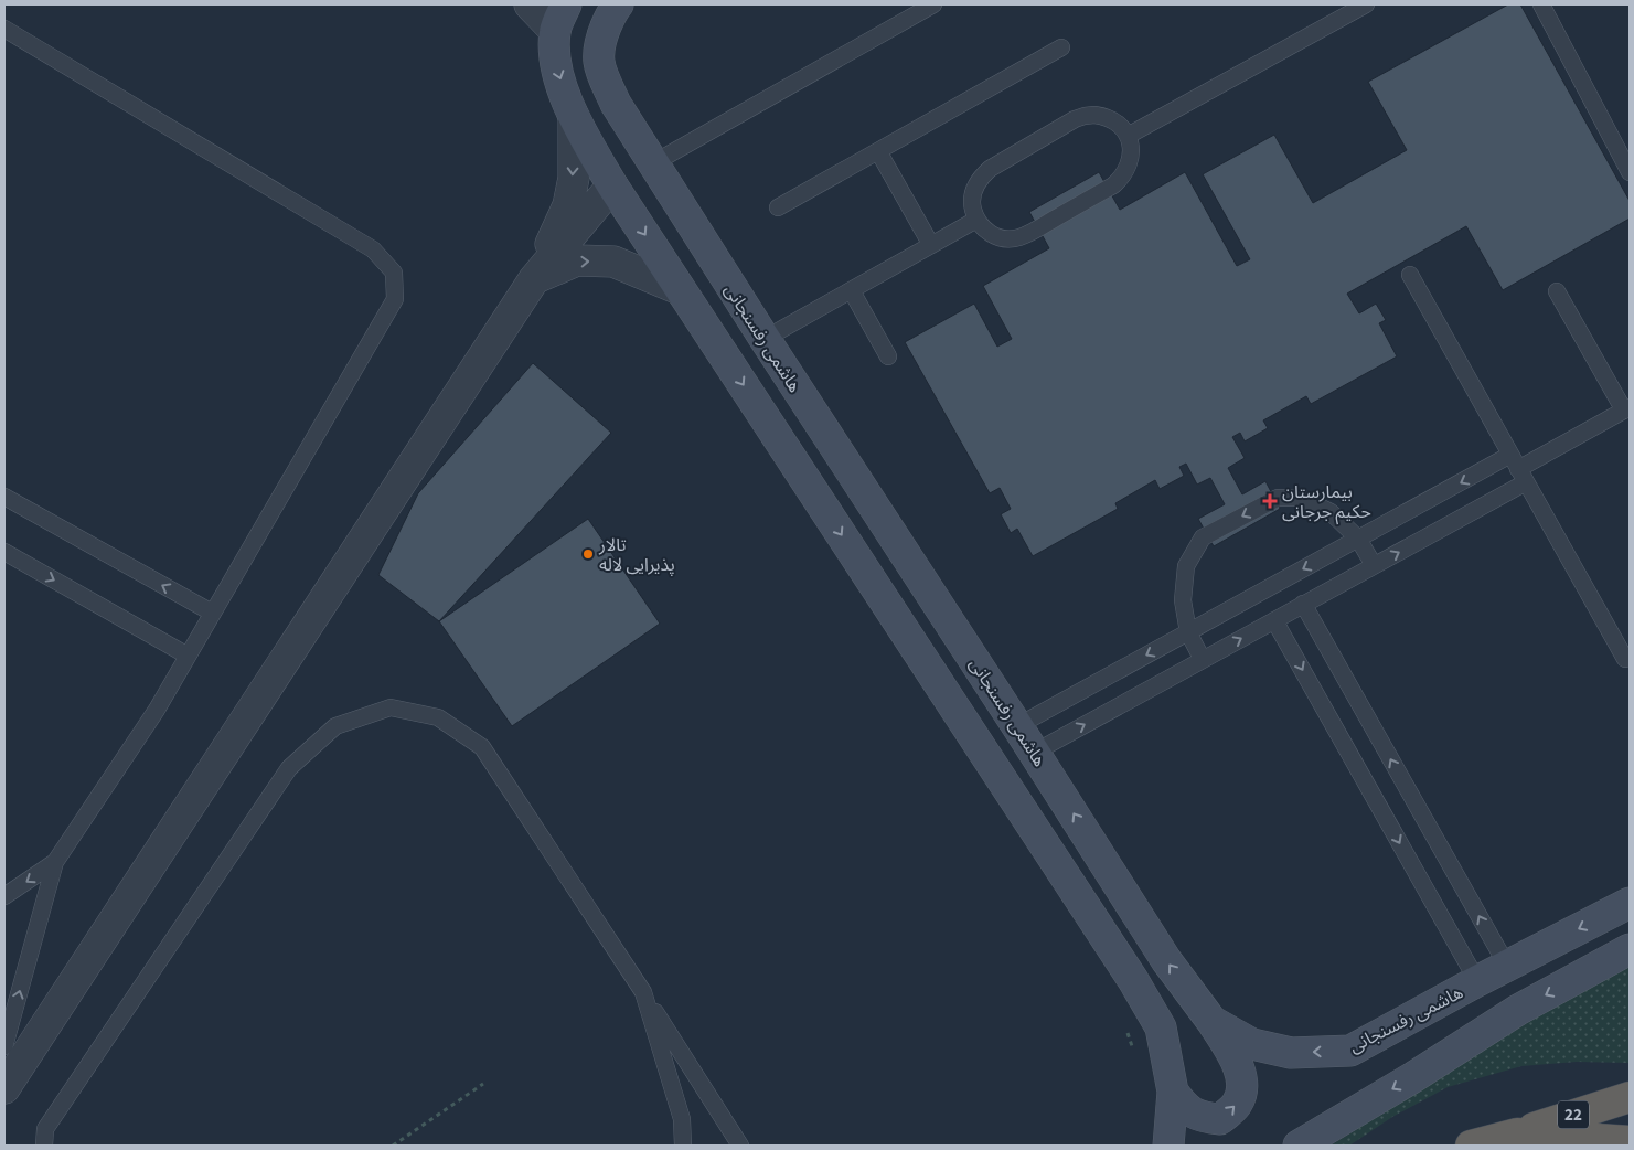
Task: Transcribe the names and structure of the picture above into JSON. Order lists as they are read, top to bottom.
{
  "streets": {
    "highway": ["22"],
    "main road": ["هاشمی رفسنجانی"]
  },
  "places": {
    "health": ["بیمارستان حکیم جرجانی"],
    "other": ["تالار پذیرایی لاله"]
  }
}
